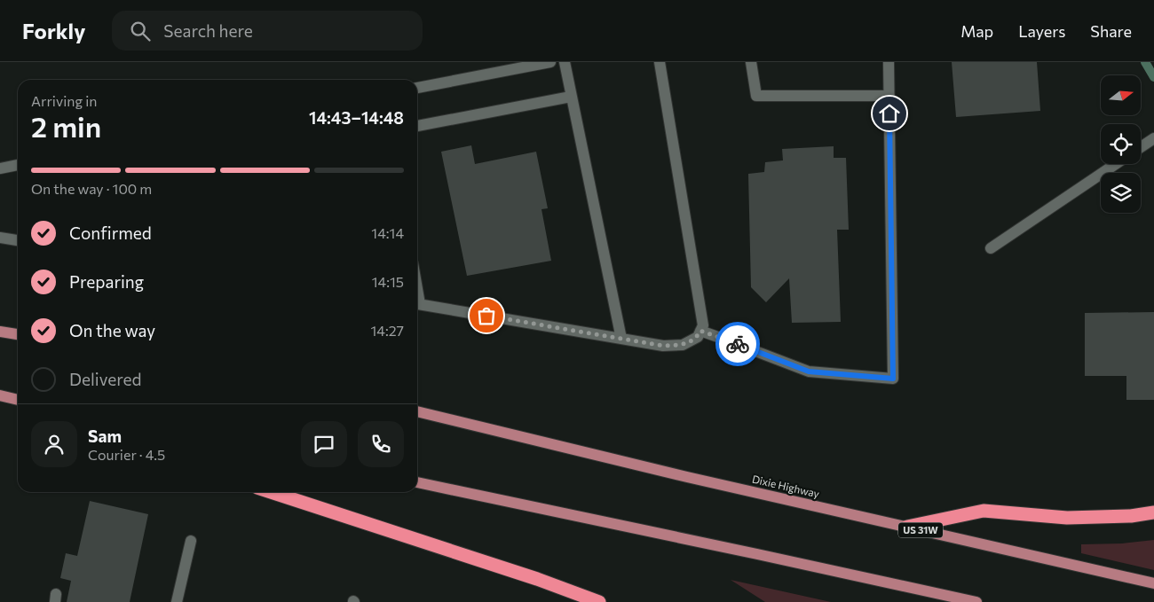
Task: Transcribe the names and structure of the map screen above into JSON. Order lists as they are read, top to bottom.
{
  "streets": {
    "main road": ["Dixie Highway", "US 31W"]
  },
  "north": "right",
  "page": {
    "header": "Forkly",
    "search": "Search here",
    "nav": ["Map", "Layers", "Share"],
    "heading": ["2 min", "Arriving in", "14:43–14:48"],
    "panel": ["Sam", "Courier · 4.5"],
    "bar": "On the way · 100 m",
    "list": [
      ["Confirmed", "14:14"],
      ["Preparing", "14:15"],
      ["On the way", "14:27"],
      "Delivered"
    ]
  }
}
